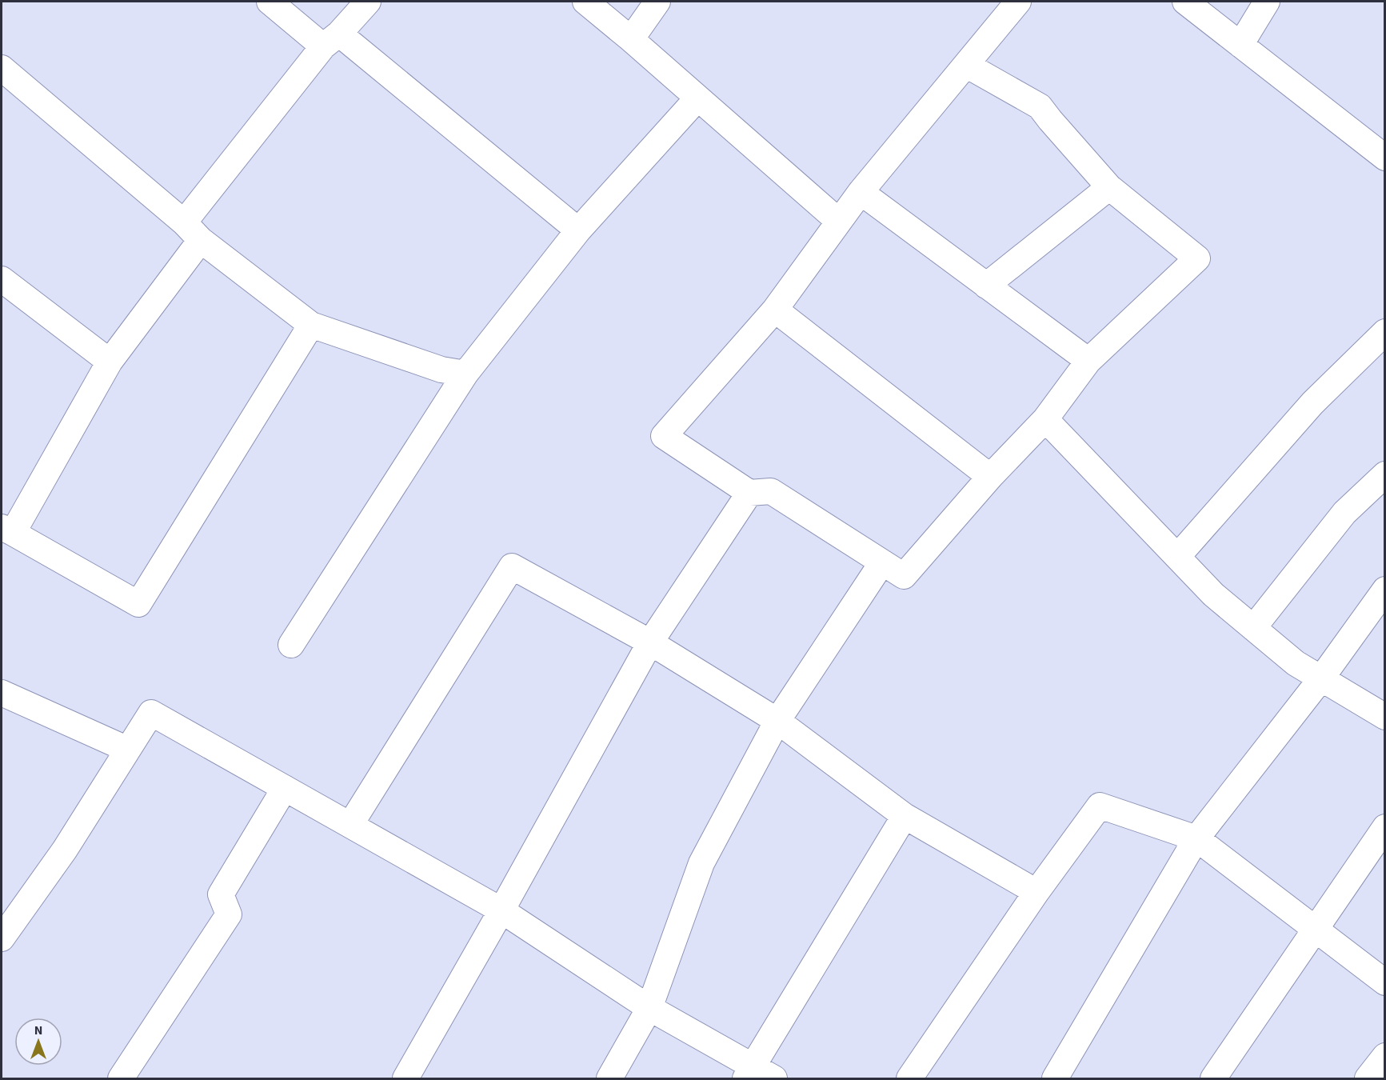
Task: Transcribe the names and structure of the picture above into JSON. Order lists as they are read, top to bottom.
{
  "north": "top"
}
